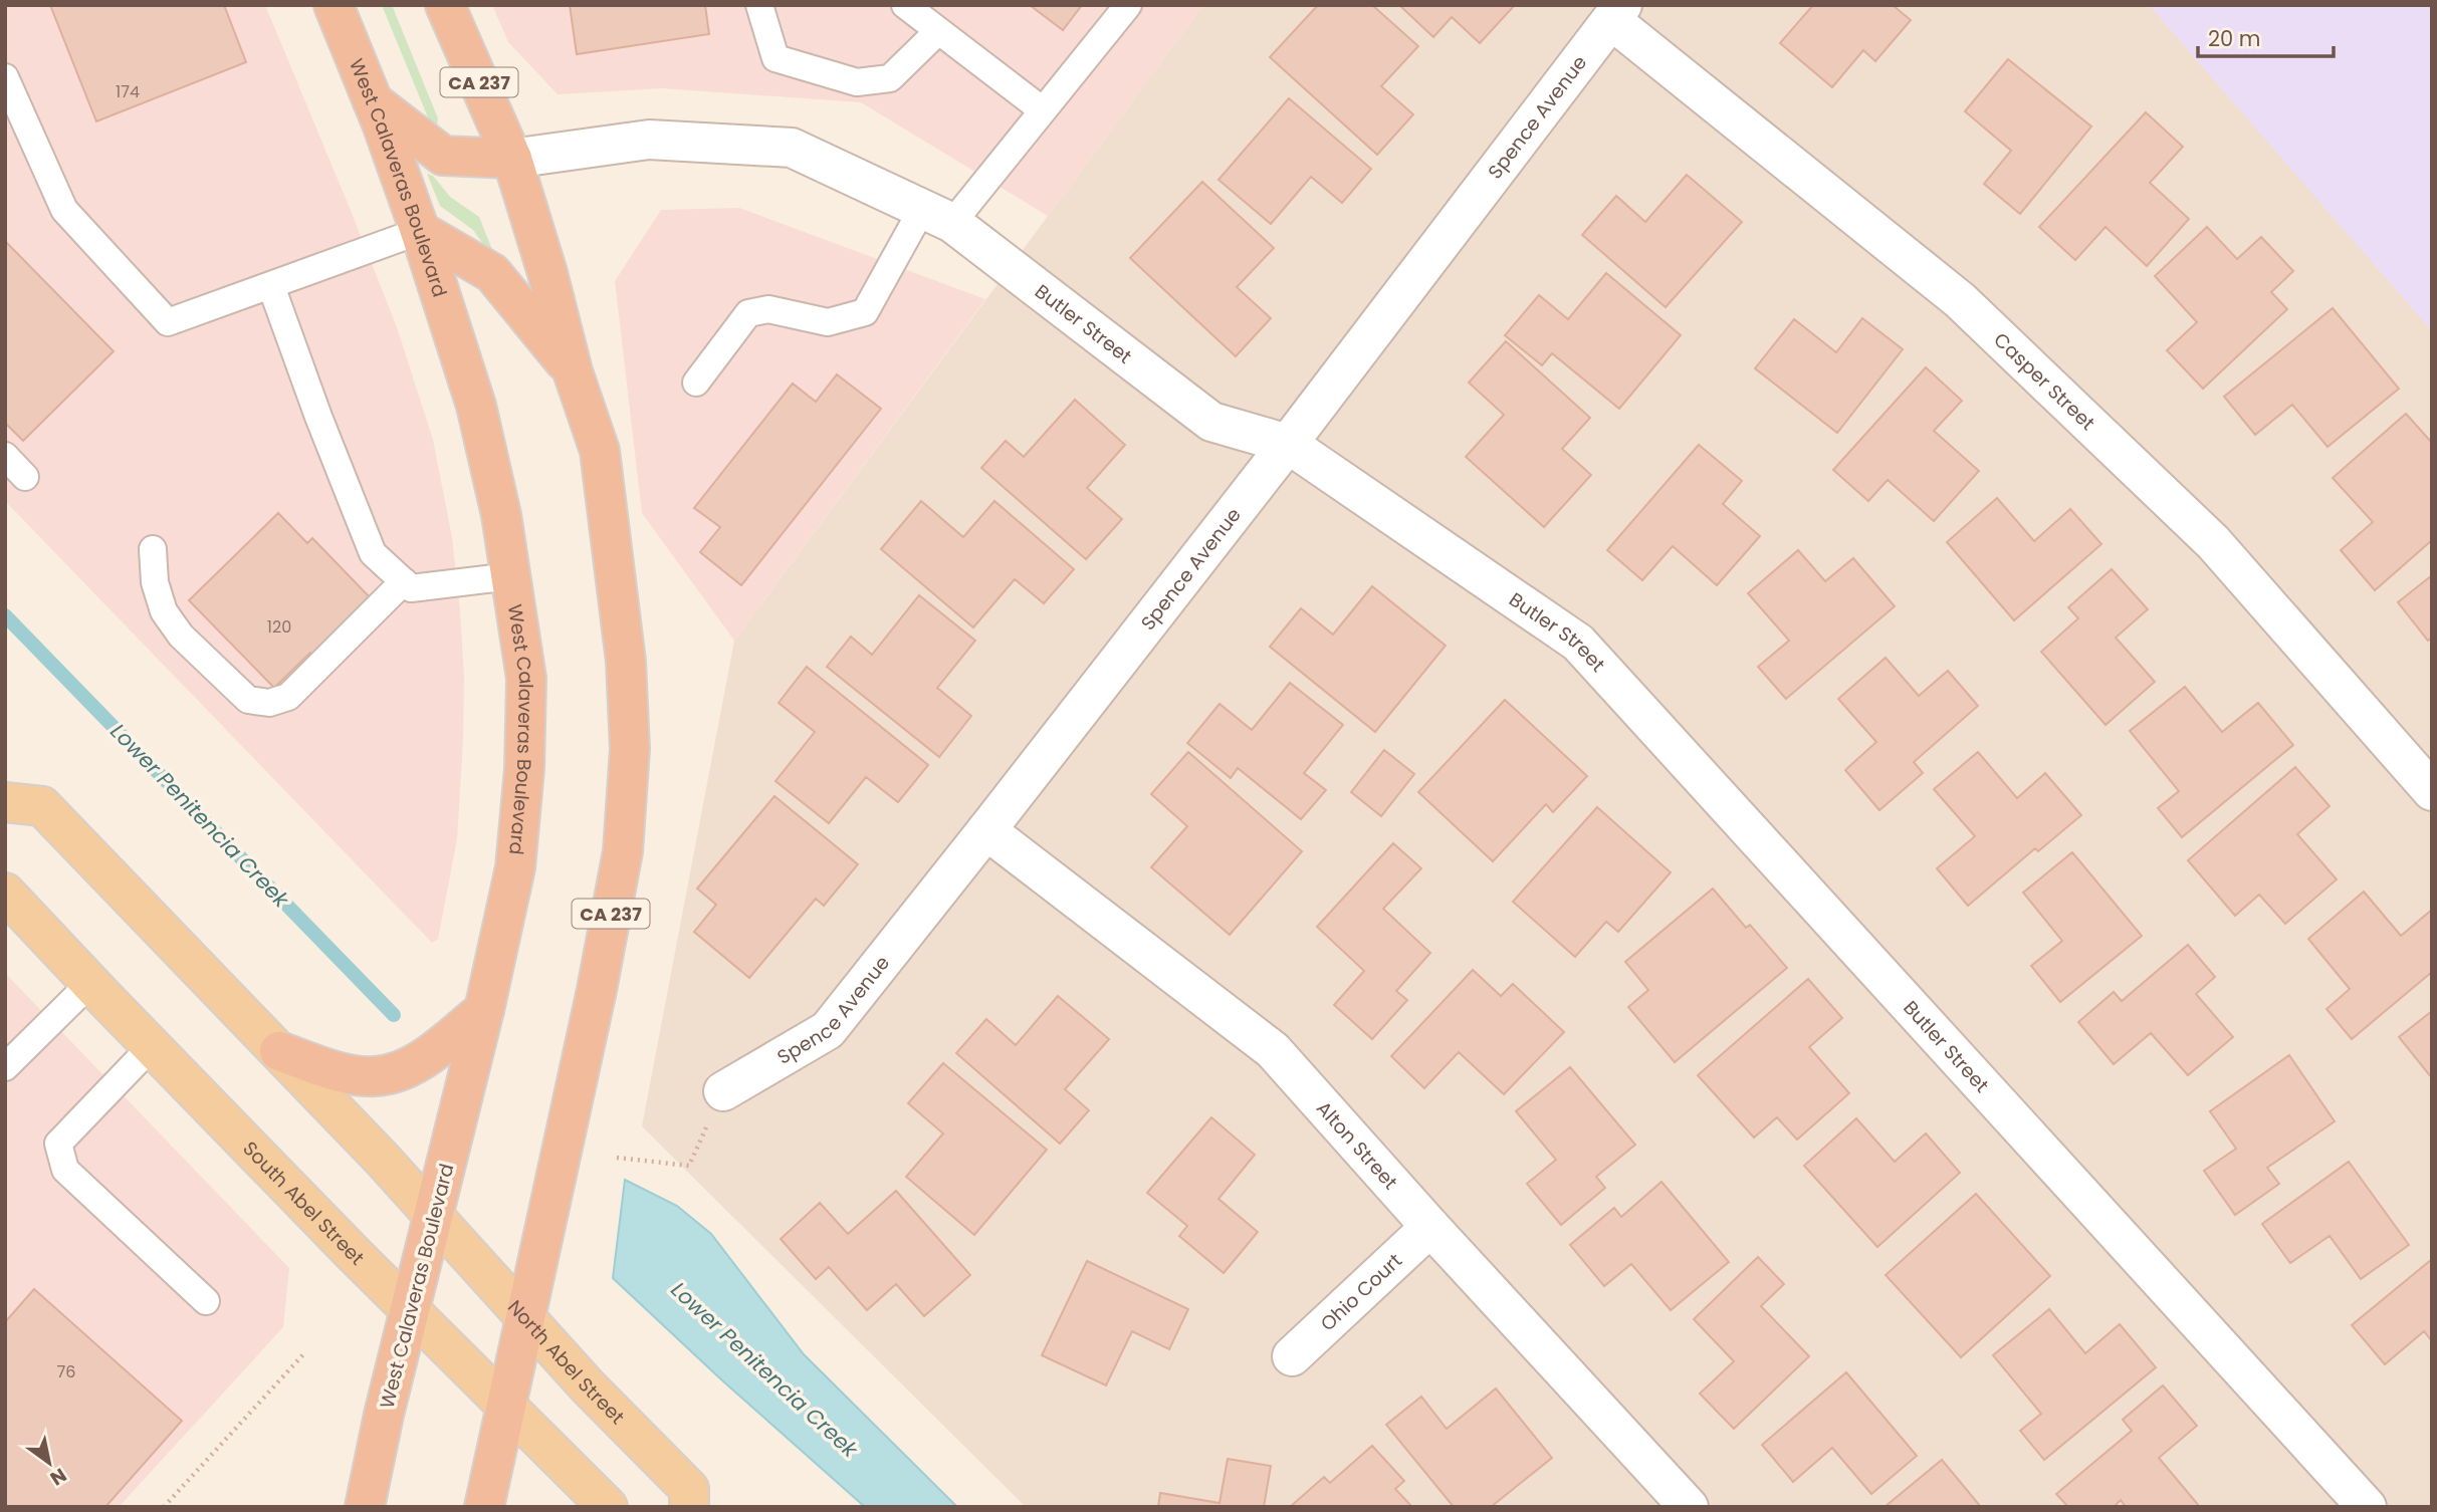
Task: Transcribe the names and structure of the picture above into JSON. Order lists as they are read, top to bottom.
{
  "streets": {
    "highway": ["CA 237", "West Calaveras Boulevard"],
    "main road": ["South Abel Street", "North Abel Street"],
    "street": [
      "Spence Avenue",
      "Butler Street",
      "Casper Street",
      "Alton Street",
      "Ohio Court"
    ]
  },
  "crossings": [
    ["CA 237", "Butler Street"],
    ["CA 237", "South Abel Street"],
    ["CA 237", "North Abel Street"],
    ["Spence Avenue", "Butler Street"],
    ["Spence Avenue", "Casper Street"],
    ["Spence Avenue", "Alton Street"],
    ["West Calaveras Boulevard", "South Abel Street"],
    ["West Calaveras Boulevard", "North Abel Street"],
    ["Alton Street", "Ohio Court"]
  ],
  "water": ["Lower Penitencia Creek"],
  "house_numbers": ["174", "120", "76"],
  "scale_bar": "20 m",
  "north": "bottom right"
}
